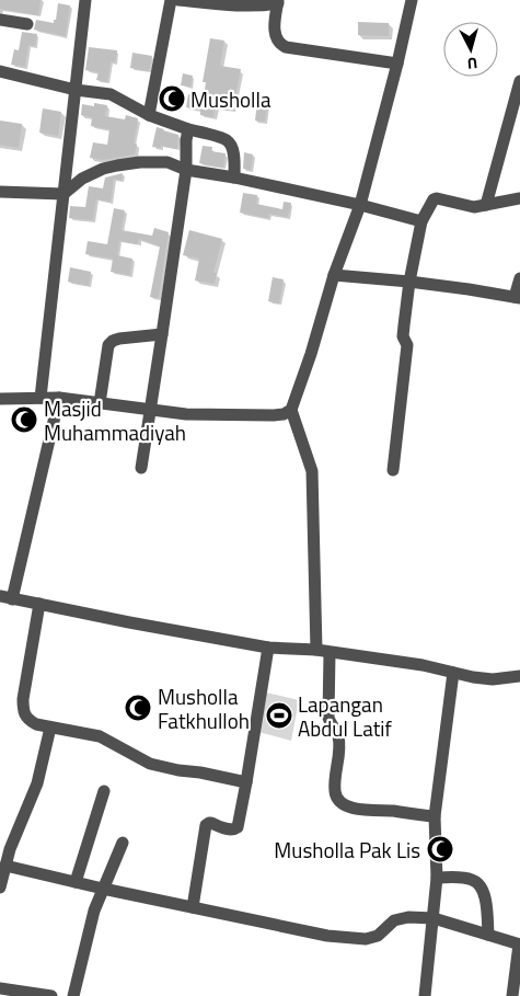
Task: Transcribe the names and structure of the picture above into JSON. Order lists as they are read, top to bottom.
{
  "places": {
    "mosque": [
      "Musholla",
      "Masjid Muhammadiyah",
      "Musholla Fatkhulloh",
      "Musholla Pak Lis"
    ],
    "sports": ["Lapangan Abdul Latif"]
  },
  "north": "bottom"
}
